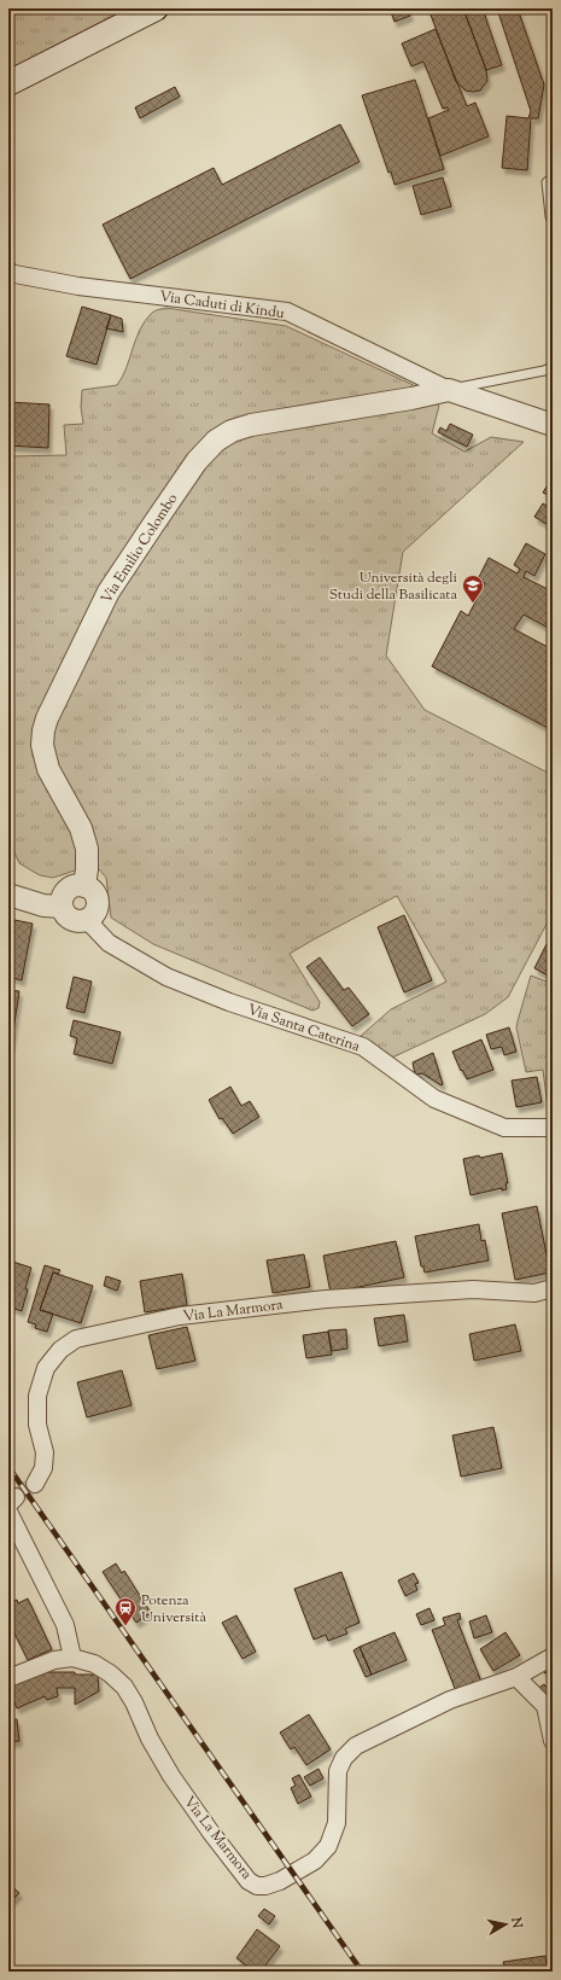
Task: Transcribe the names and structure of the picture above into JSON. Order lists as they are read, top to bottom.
{
  "streets": {
    "street": [
      "Via Caduti di Kindu",
      "Via Emilio Colombo",
      "Via Santa Caterina",
      "Via La Marmora"
    ]
  },
  "crossings": [
    ["Via Caduti di Kindu", "Via Emilio Colombo"],
    ["Via Emilio Colombo", "Via Santa Caterina"]
  ],
  "places": {
    "school or university": ["Università degli Studi della Basilicata"],
    "station": ["Potenza Università"]
  },
  "north": "right"
}
